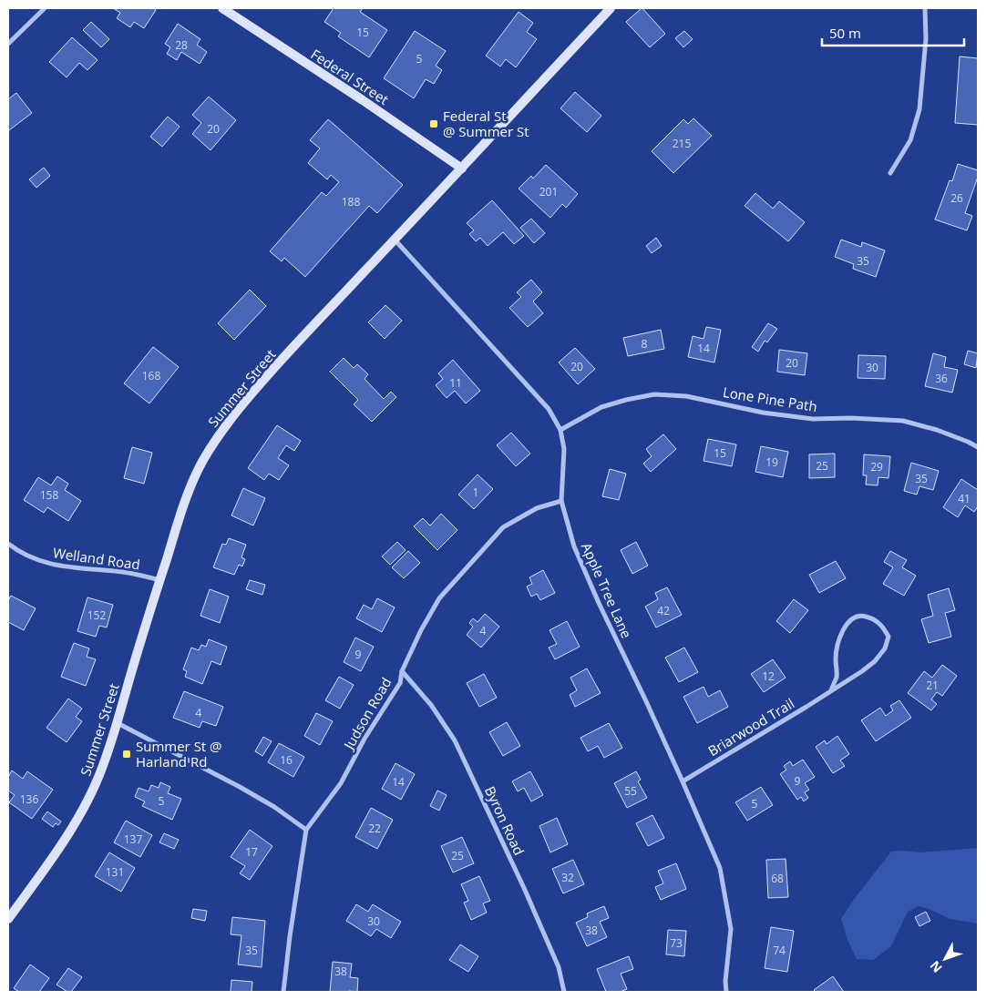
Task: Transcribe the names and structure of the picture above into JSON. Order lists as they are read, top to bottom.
{
  "streets": {
    "street": [
      "Federal Street",
      "Summer Street",
      "Lone Pine Path",
      "Welland Road",
      "Apple Tree Lane",
      "Judson Road",
      "Briarwood Trail",
      "Byron Road"
    ]
  },
  "crossings": [
    ["Federal Street", "Summer Street"],
    ["Summer Street", "Welland Road"],
    ["Summer Street", "Apple Tree Lane"],
    ["Lone Pine Path", "Apple Tree Lane"],
    ["Apple Tree Lane", "Judson Road"],
    ["Apple Tree Lane", "Briarwood Trail"],
    ["Judson Road", "Byron Road"]
  ],
  "places": {
    "transit": ["Federal St @ Summer St", "Summer St @ Harland Rd"]
  },
  "house_numbers": [
    "15",
    "28",
    "5",
    "20",
    "215",
    "201",
    "26",
    "188",
    "35",
    "8",
    "14",
    "20",
    "20",
    "30",
    "168",
    "36",
    "11",
    "15",
    "19",
    "25",
    "29",
    "35",
    "1",
    "158",
    "41",
    "42",
    "152",
    "4",
    "9",
    "12",
    "21",
    "4",
    "16",
    "9",
    "14",
    "55",
    "136",
    "5",
    "5",
    "22",
    "137",
    "17",
    "25",
    "131",
    "32",
    "68",
    "30",
    "38",
    "73",
    "35",
    "74",
    "38"
  ],
  "scale_bar": "50 m",
  "north": "bottom left"
}
